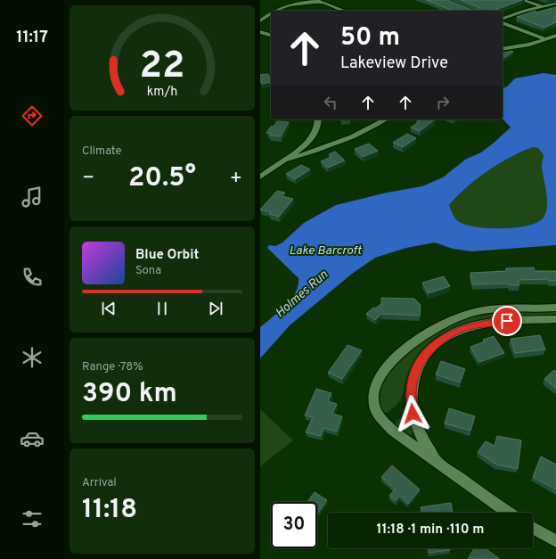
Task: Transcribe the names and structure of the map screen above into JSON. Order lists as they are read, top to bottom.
{
  "water": ["Lake Barcroft", "Holmes Run"],
  "page": {
    "tabs": "11:17",
    "turn": ["50 m", "Lakeview Drive"],
    "tile": [
      "Climate",
      ["Range · 78%", "390 km"],
      ["Arrival", "11:18"]
    ],
    "heat": ["−", "20.5°", "+"],
    "song": ["Blue Orbit", "Sona"],
    "limit": "30",
    "trip": "11:18 · 1 min · 110 m",
    "gauge": ["22", "km/h"]
  }
}
